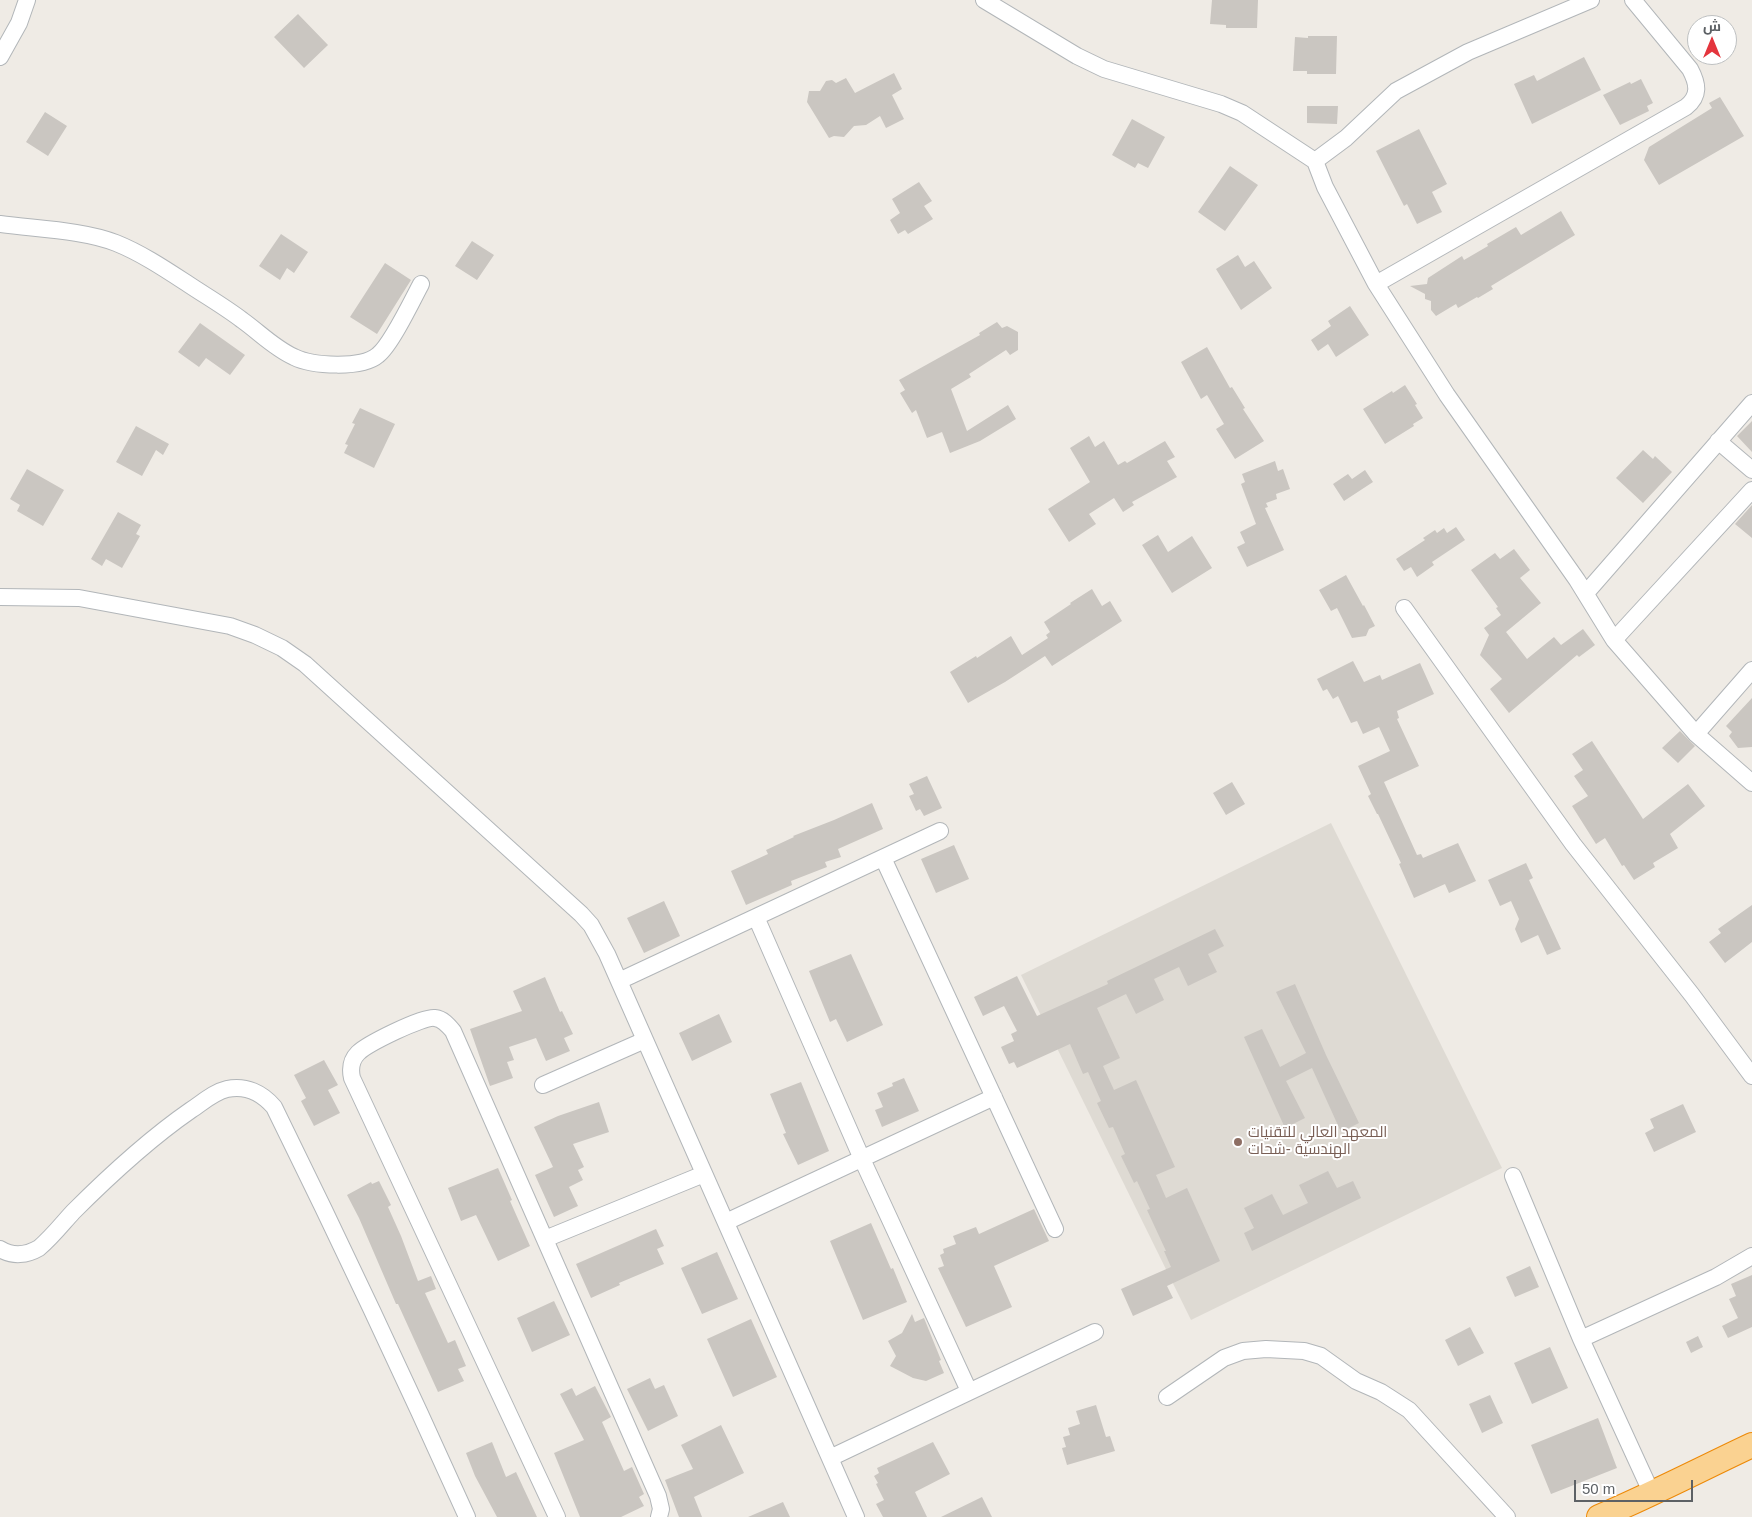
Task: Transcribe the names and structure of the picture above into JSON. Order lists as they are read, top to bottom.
{
  "places": ["المعهد العالي للتقنيات الهندسية -شحات"],
  "scale_bar": "50 m",
  "north": "top"
}
